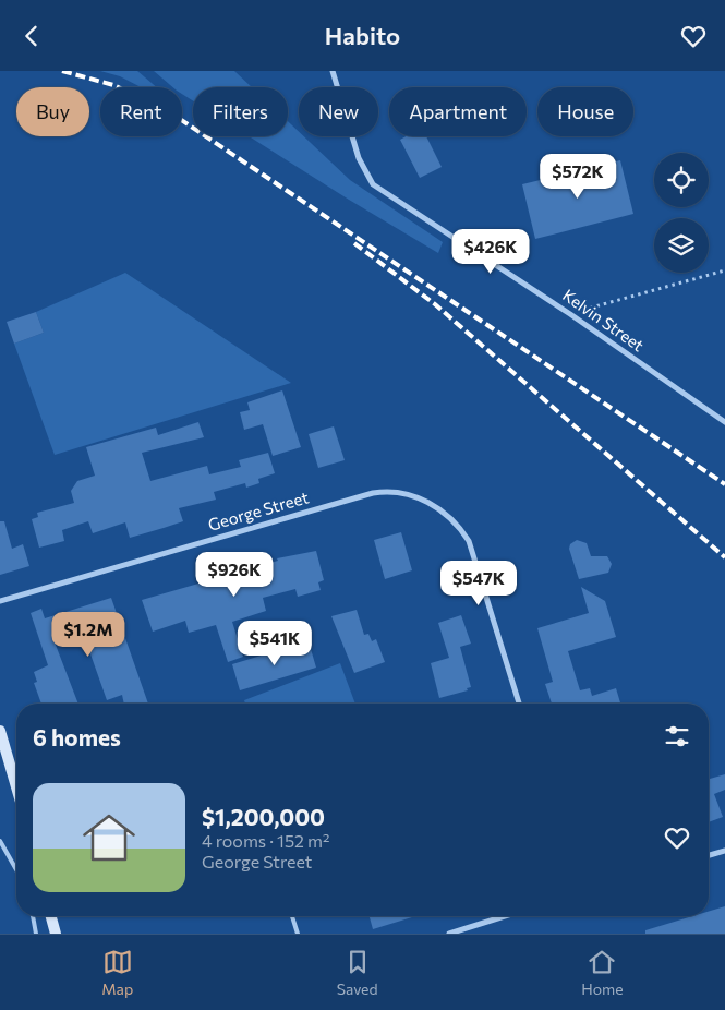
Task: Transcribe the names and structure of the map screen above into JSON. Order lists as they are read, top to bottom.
{
  "streets": {
    "street": ["Kelvin Street", "George Street"]
  },
  "page": {
    "header": "Habito",
    "chip": [
      "Buy",
      "Rent",
      "Filters",
      "New",
      "Apartment",
      "House"
    ],
    "price": [
      "$572K",
      "$426K",
      "$926K",
      "$547K",
      "$1.2M",
      "$541K"
    ],
    "heading": "6 homes",
    "list": [
      {
        "name": "$1,200,000",
        "note": "4 rooms · 152 m² · George Street"
      }
    ],
    "tabs": ["Map", "Saved", "Home"]
  }
}
